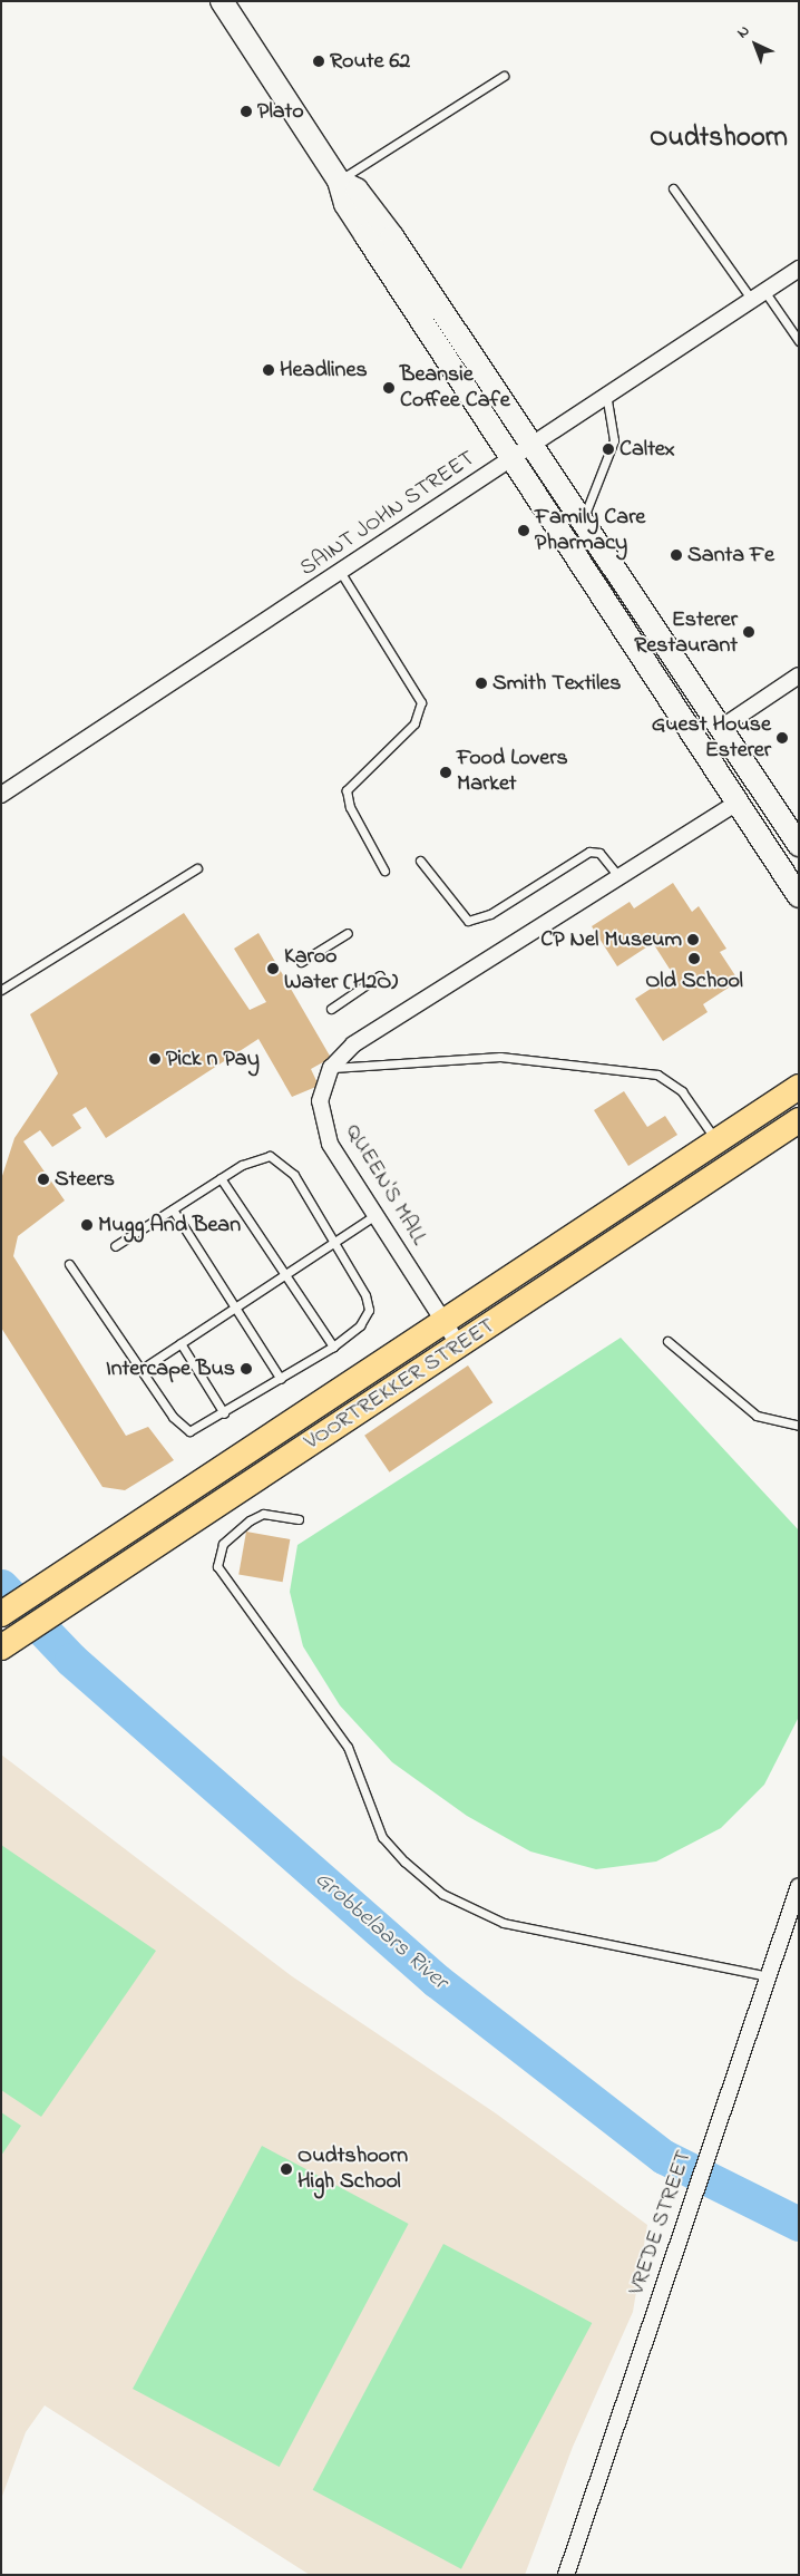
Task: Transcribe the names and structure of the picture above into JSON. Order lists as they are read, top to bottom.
{
  "streets": {
    "main road": ["VOORTREKKER STREET"],
    "street": ["SAINT JOHN STREET", "QUEEN'S MALL", "VREDE STREET"]
  },
  "crossings": [
    ["QUEEN'S MALL", "VOORTREKKER STREET"]
  ],
  "districts": ["Oudtshoorn"],
  "water": ["Grobbelaars River"],
  "places": [
    "Route 62",
    "Plato",
    "Headlines",
    "Beansie Coffee Cafe",
    "Caltex",
    "Family Care Pharmacy",
    "Santa Fe",
    "Esterer Restaurant",
    "Smith Textiles",
    "Guest House Esterer",
    "Food Lovers Market",
    "CP Nel Museum",
    "Old School",
    "Karoo Water (H2O)",
    "Pick n Pay",
    "Steers",
    "Mugg And Bean",
    "Intercape Bus",
    "Oudtshoorn High School"
  ],
  "north": "top left"
}
